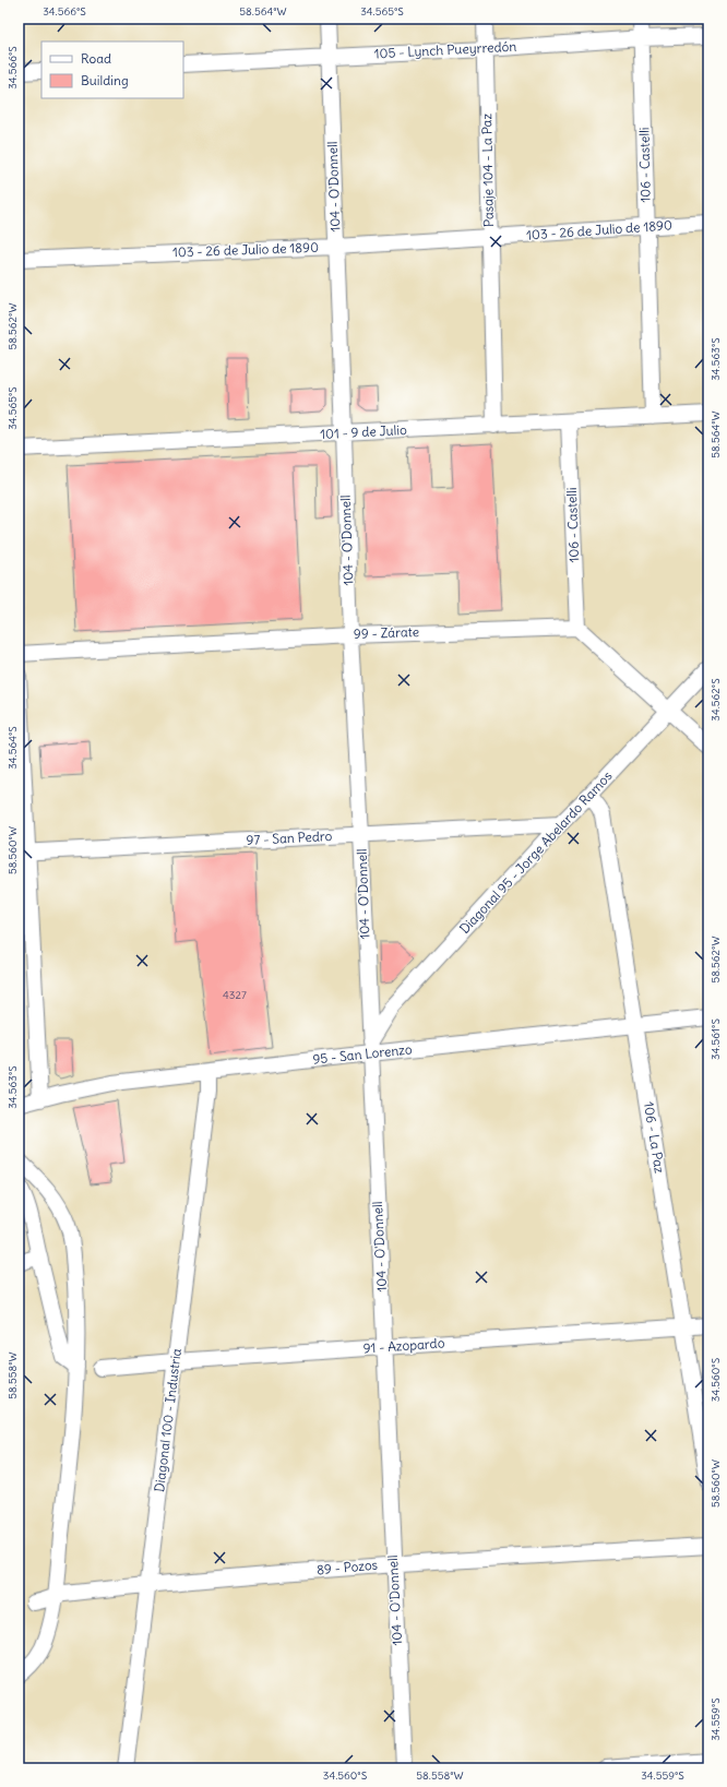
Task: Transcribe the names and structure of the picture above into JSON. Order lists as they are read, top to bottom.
{
  "streets": {
    "street": [
      "105 - Lynch Pueyrredón",
      "106 - Castelli",
      "Pasaje 104 - La Paz",
      "104 - O'Donnell",
      "103 - 26 de Julio de 1890",
      "101 - 9 de Julio",
      "99 - Zárate",
      "97 - San Pedro",
      "Diagonal 95 - Jorge Abelardo Ramos",
      "95 - San Lorenzo",
      "106 - La Paz",
      "91 - Azopardo",
      "Diagonal 100 - Industria",
      "89 - Pozos"
    ]
  },
  "crossings": [
    ["105 - Lynch Pueyrredón", "106 - Castelli"],
    ["105 - Lynch Pueyrredón", "Pasaje 104 - La Paz"],
    ["105 - Lynch Pueyrredón", "104 - O'Donnell"],
    ["106 - Castelli", "103 - 26 de Julio de 1890"],
    ["106 - Castelli", "101 - 9 de Julio"],
    ["106 - Castelli", "99 - Zárate"],
    ["Pasaje 104 - La Paz", "103 - 26 de Julio de 1890"],
    ["Pasaje 104 - La Paz", "101 - 9 de Julio"],
    ["104 - O'Donnell", "103 - 26 de Julio de 1890"],
    ["104 - O'Donnell", "101 - 9 de Julio"],
    ["104 - O'Donnell", "99 - Zárate"],
    ["104 - O'Donnell", "97 - San Pedro"],
    ["104 - O'Donnell", "Diagonal 95 - Jorge Abelardo Ramos"],
    ["104 - O'Donnell", "95 - San Lorenzo"],
    ["104 - O'Donnell", "91 - Azopardo"],
    ["104 - O'Donnell", "89 - Pozos"],
    ["97 - San Pedro", "Diagonal 95 - Jorge Abelardo Ramos"],
    ["Diagonal 95 - Jorge Abelardo Ramos", "95 - San Lorenzo"],
    ["Diagonal 95 - Jorge Abelardo Ramos", "106 - La Paz"],
    ["95 - San Lorenzo", "106 - La Paz"],
    ["95 - San Lorenzo", "Diagonal 100 - Industria"],
    ["106 - La Paz", "91 - Azopardo"],
    ["91 - Azopardo", "Diagonal 100 - Industria"],
    ["Diagonal 100 - Industria", "89 - Pozos"]
  ],
  "house_numbers": ["4327"],
  "legend": ["Road", "Building"],
  "coordinates": [
    "34.566°S",
    "58.564°W",
    "34.565°S",
    "58.562°W",
    "34.563°S",
    "34.562°S",
    "34.564°S",
    "58.560°W",
    "34.561°S",
    "58.558°W",
    "34.560°S",
    "34.559°S"
  ]
}
